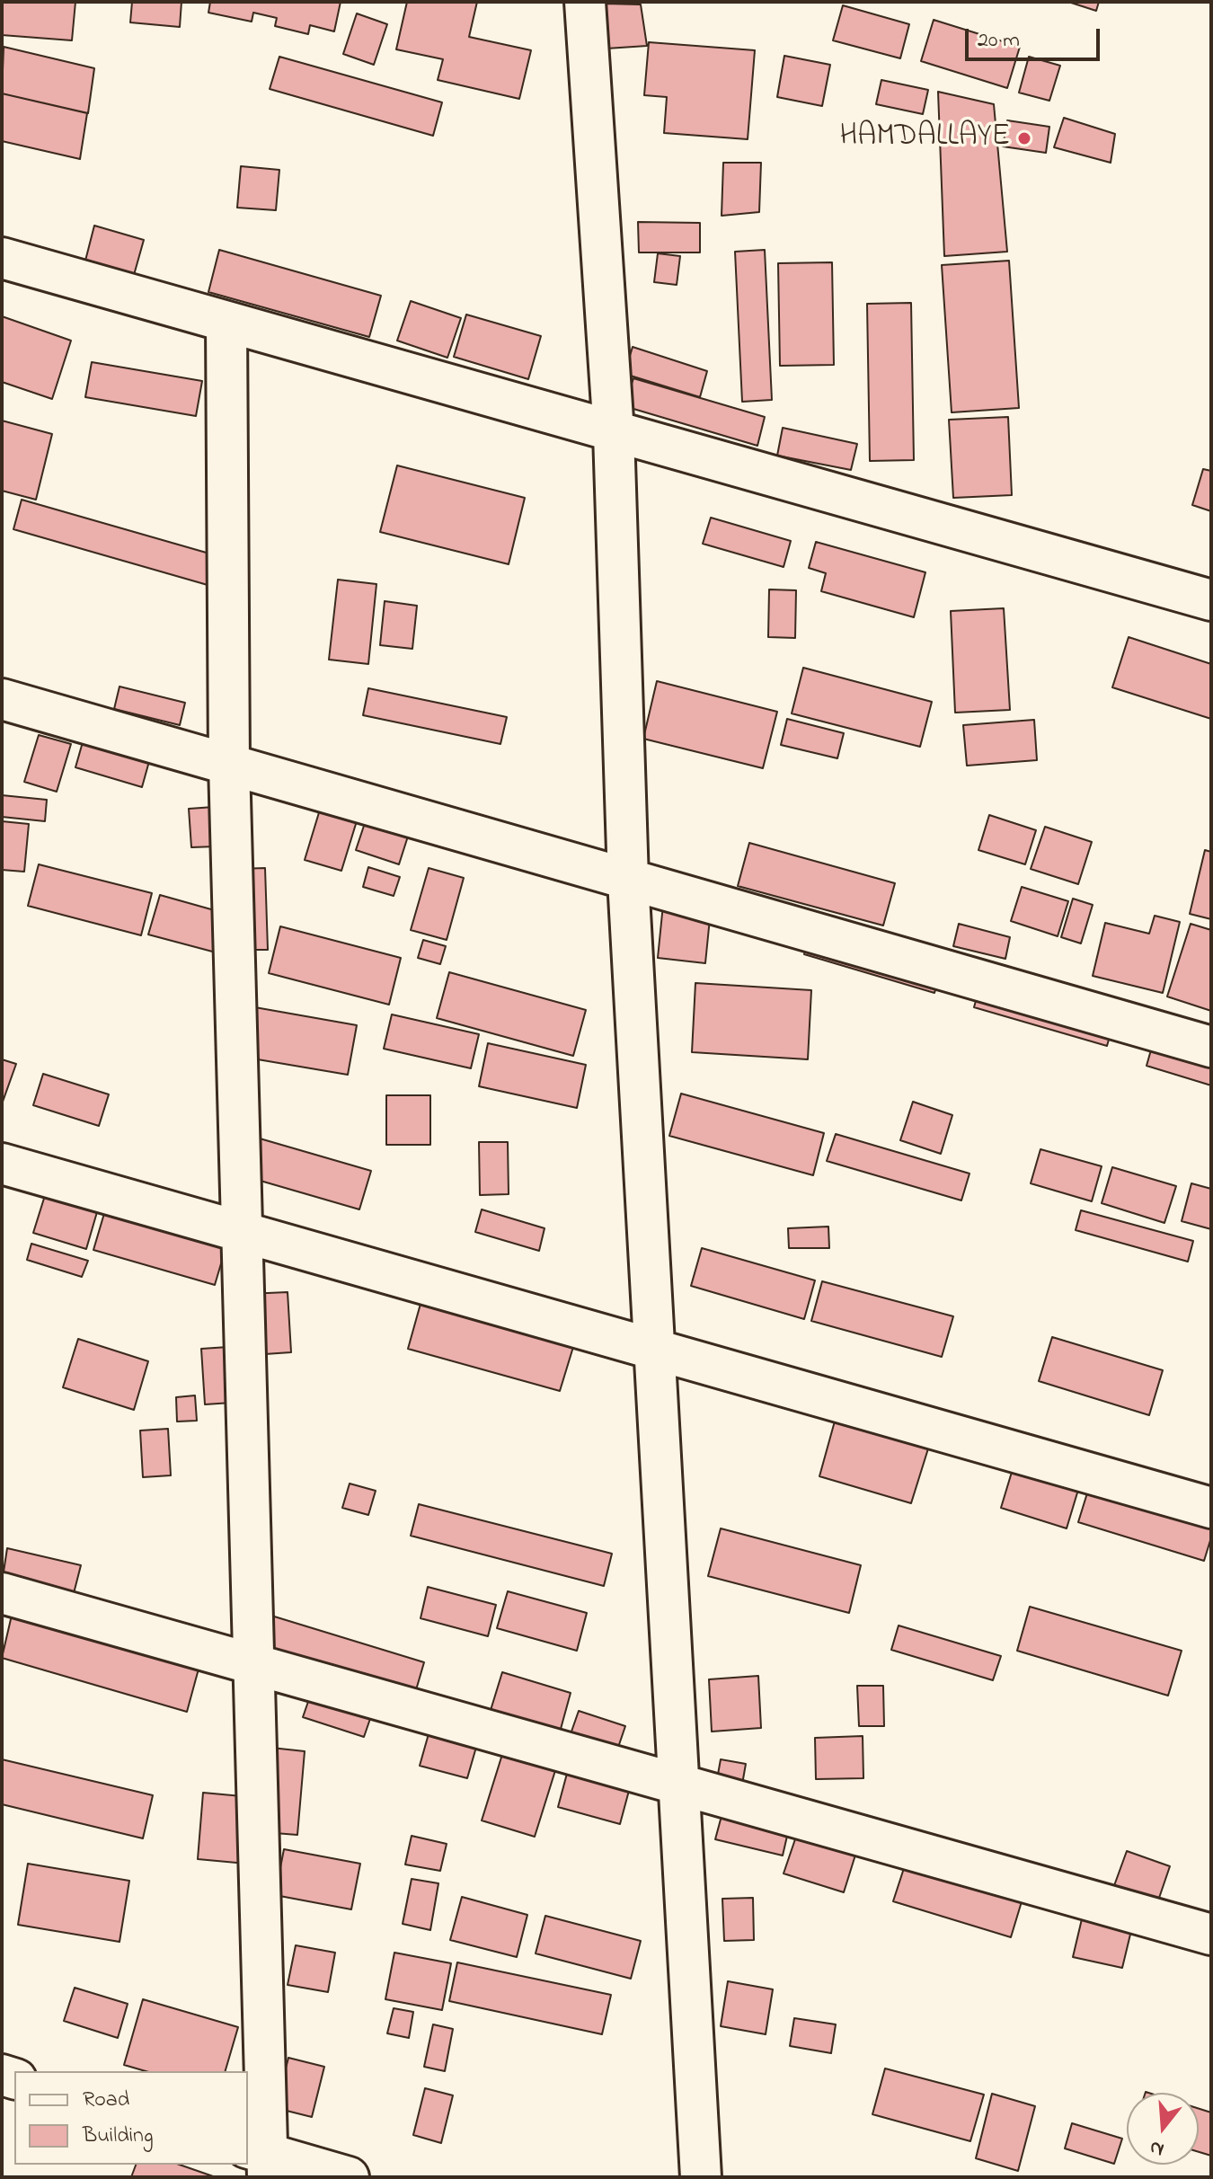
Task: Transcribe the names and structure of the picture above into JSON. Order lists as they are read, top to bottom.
{
  "places": ["HAMDALLAYE"],
  "legend": ["Road", "Building"],
  "scale_bar": "20 m",
  "north": "bottom"
}
